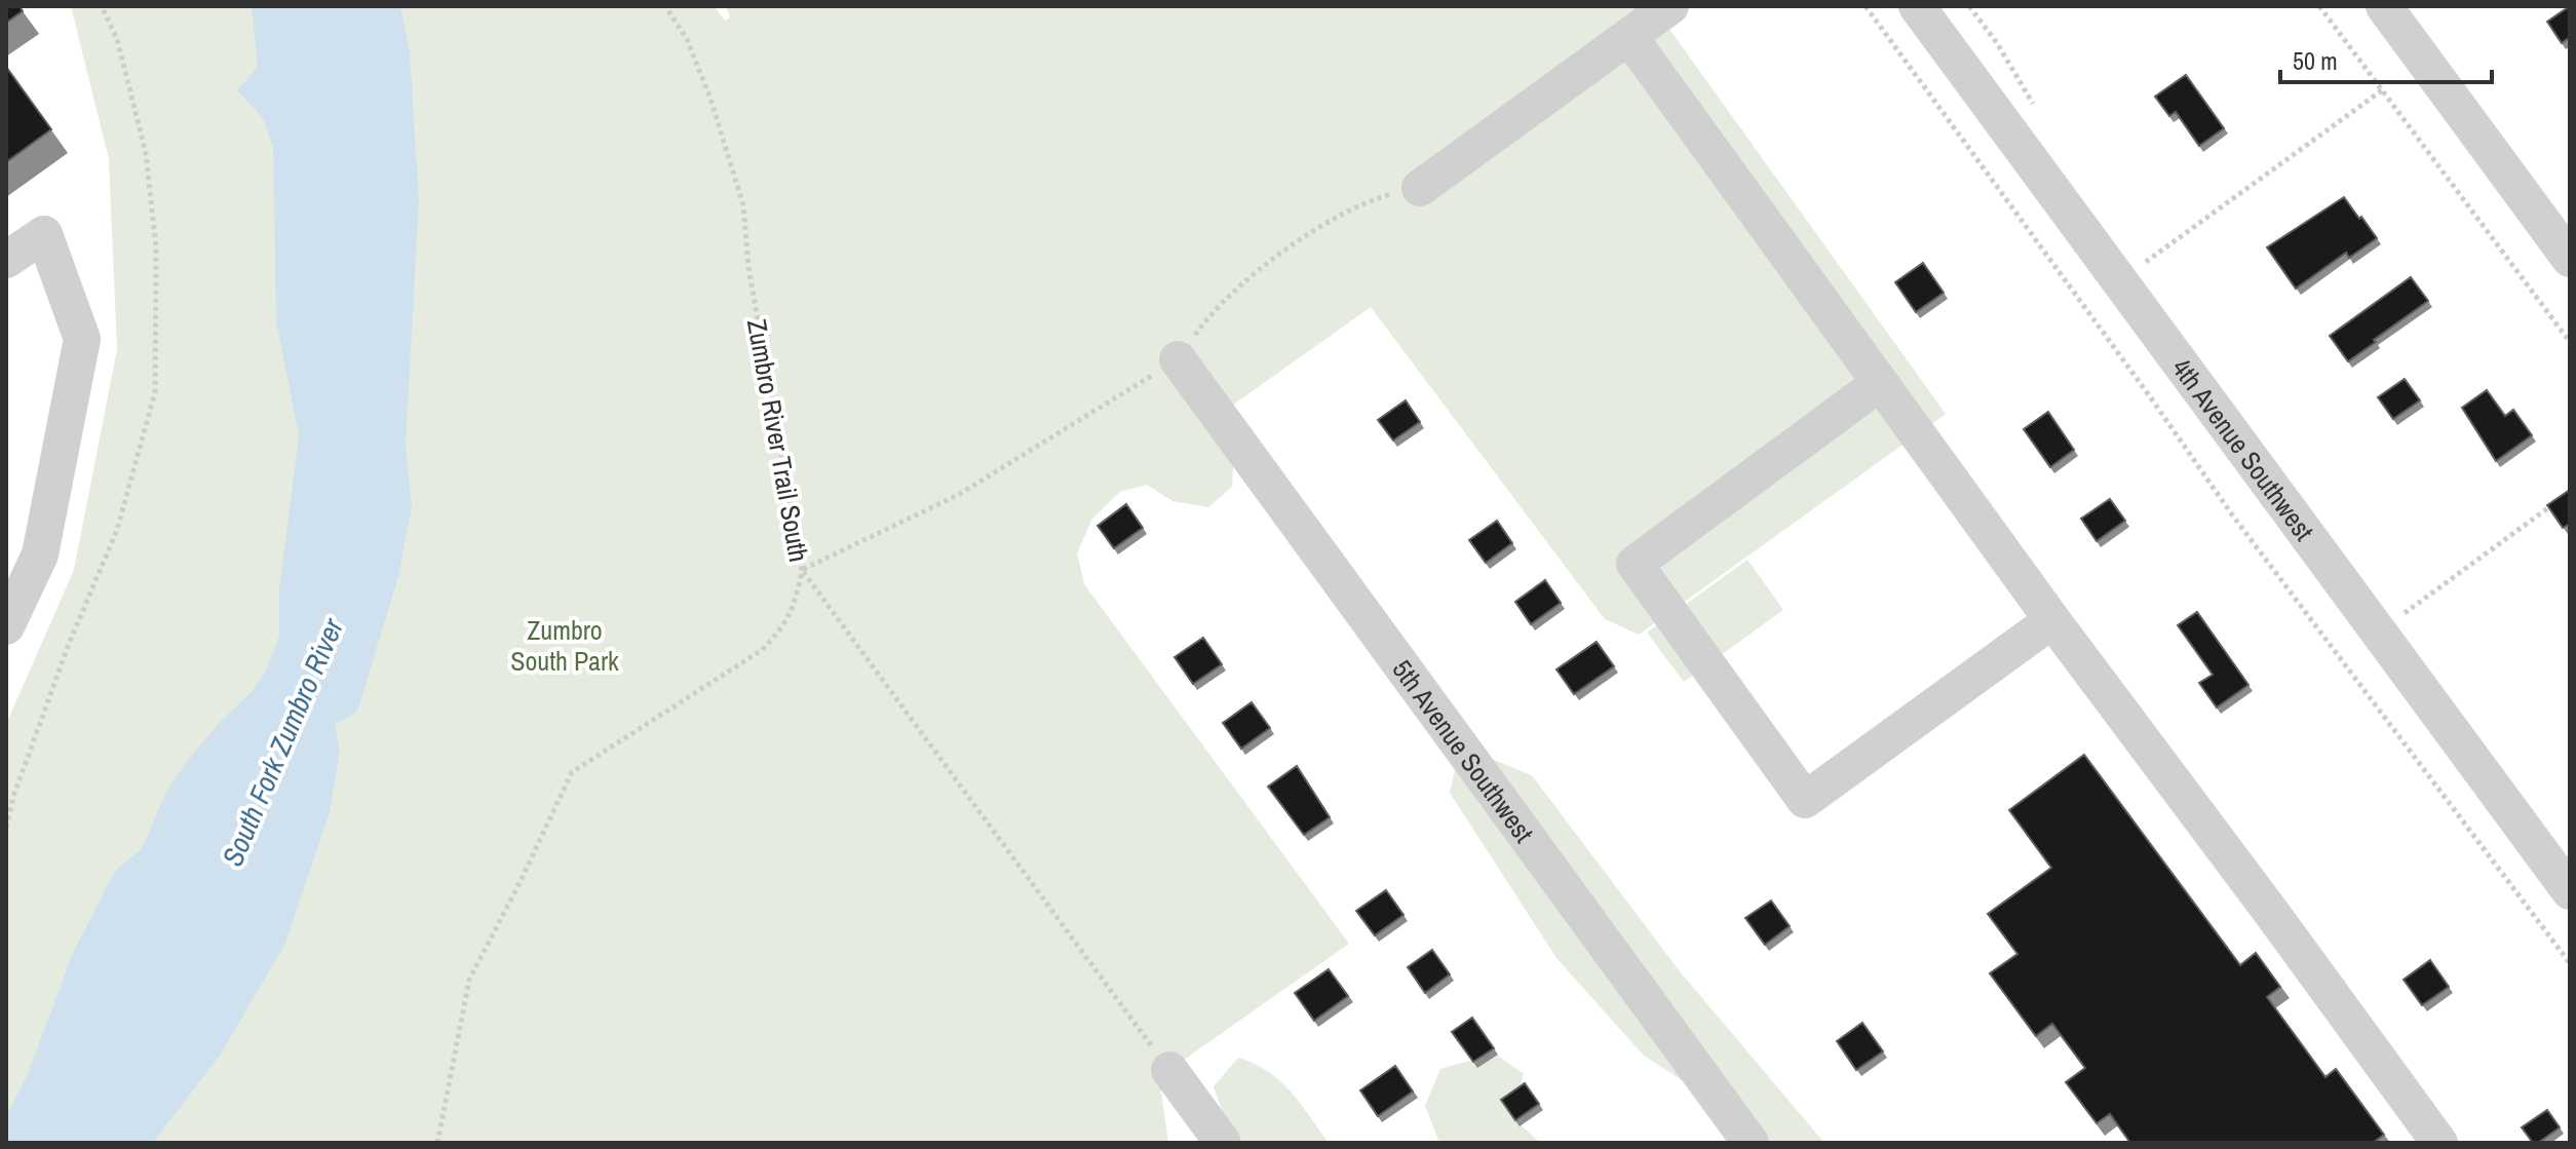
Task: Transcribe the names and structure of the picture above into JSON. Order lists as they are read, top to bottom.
{
  "streets": {
    "street": ["4th Avenue Southwest", "5th Avenue Southwest"],
    "path": ["Zumbro River Trail South"]
  },
  "water": ["South Fork Zumbro River"],
  "parks": ["Zumbro South Park"],
  "scale_bar": "50 m"
}
